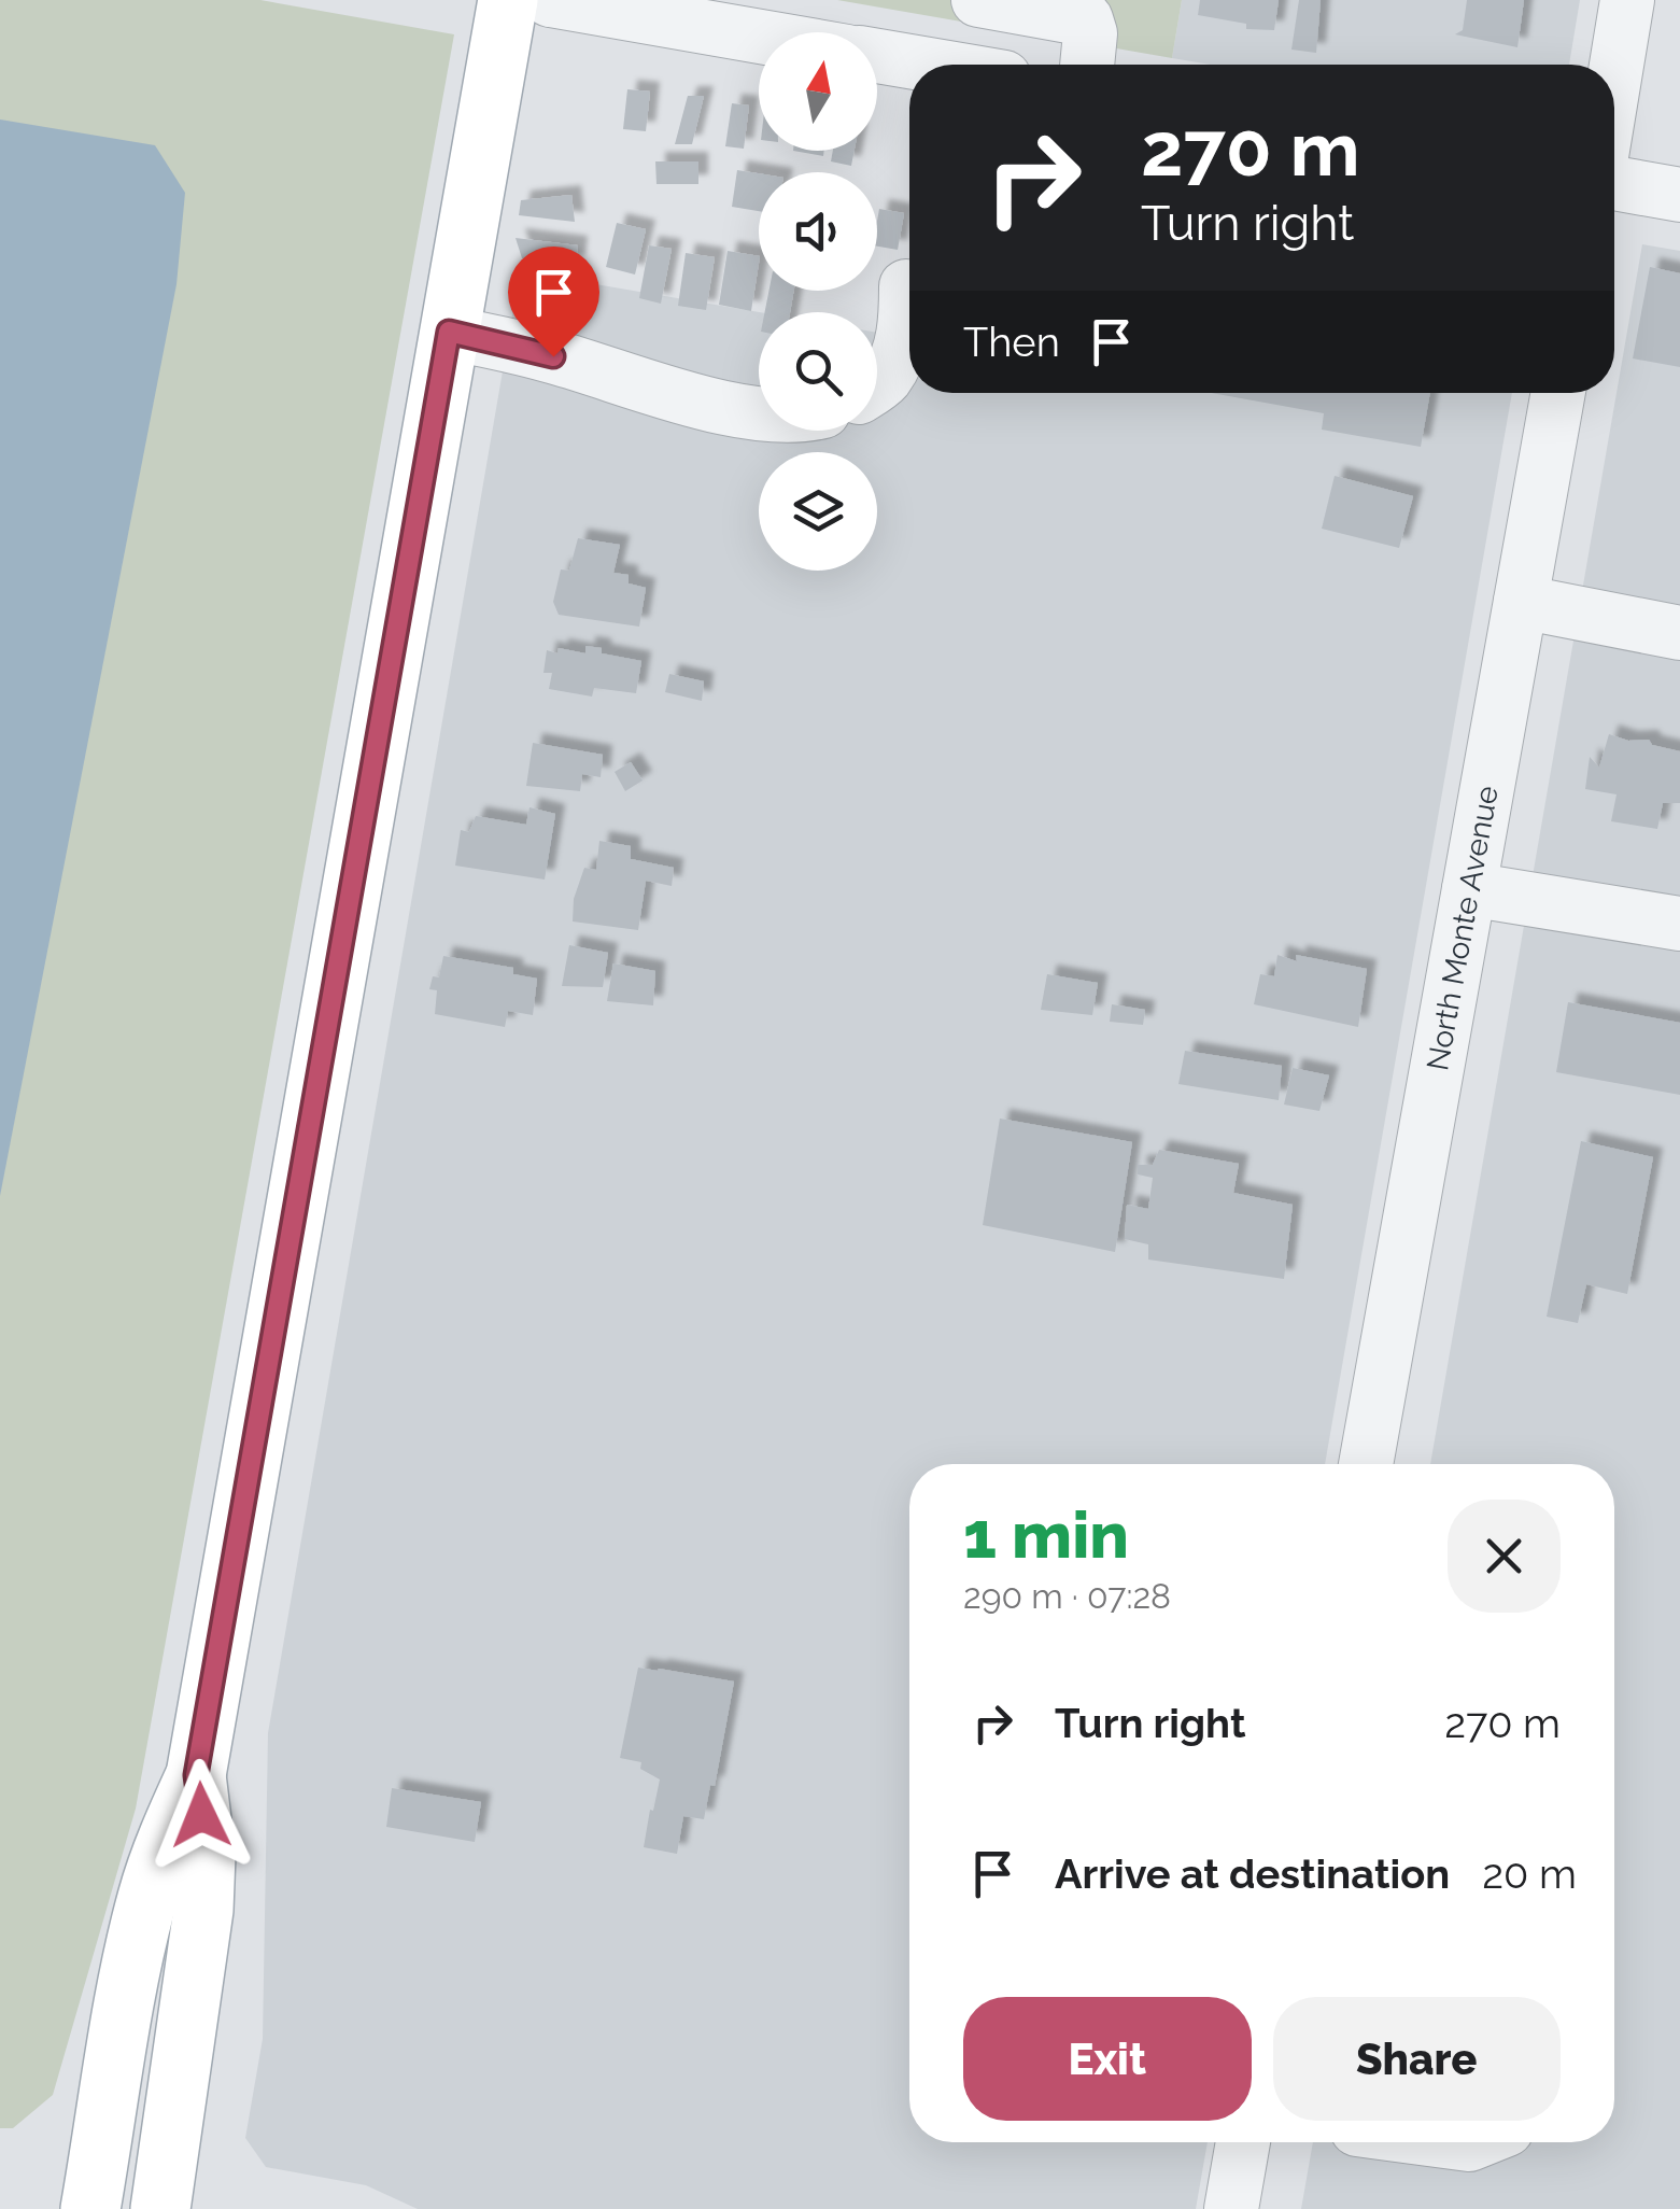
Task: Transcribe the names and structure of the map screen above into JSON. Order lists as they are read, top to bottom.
{
  "streets": {
    "street": ["North Monte Avenue"]
  },
  "north": "top",
  "page": {
    "turn": ["270 m", "Turn right"],
    "then": "Then",
    "heading": ["1 min", "290 m · 07:28"],
    "list": [
      {
        "name": "Turn right",
        "value": "270 m"
      },
      {
        "name": "Arrive at destination",
        "value": "20 m"
      }
    ],
    "buttons": ["Exit", "Share"]
  }
}
